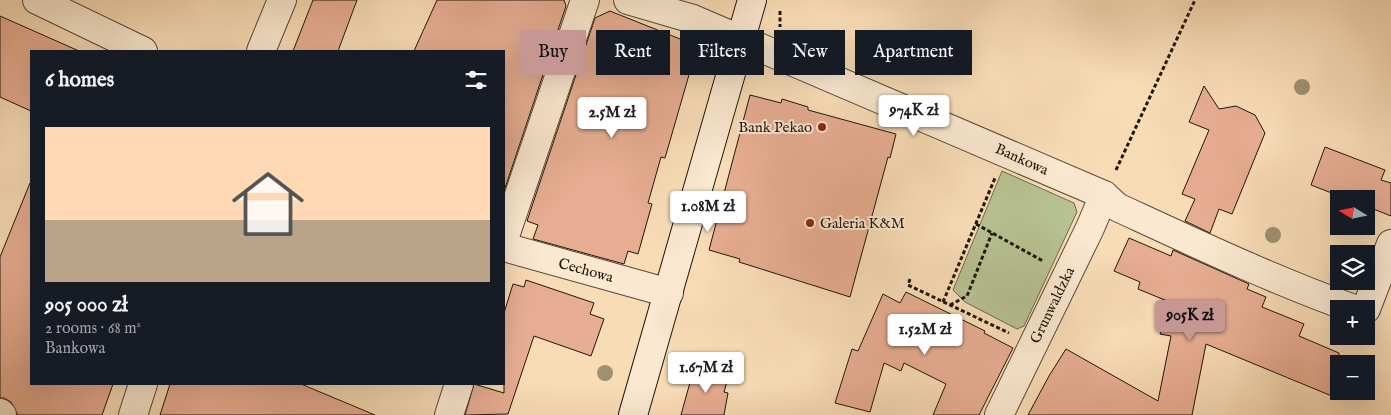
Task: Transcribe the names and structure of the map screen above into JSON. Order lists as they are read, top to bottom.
{
  "streets": {
    "street": ["Bankowa", "Cechowa", "Grunwaldzka"]
  },
  "crossings": [
    ["Bankowa", "Grunwaldzka"]
  ],
  "places": ["Bank Pekao", "Galeria K&M"],
  "north": "left",
  "page": {
    "chip": [
      "Buy",
      "Rent",
      "Filters",
      "New",
      "Apartment"
    ],
    "heading": "6 homes",
    "price": [
      "974K zł",
      "2.5M zł",
      "1.08M zł",
      "905K zł",
      "1.52M zł",
      "1.67M zł"
    ],
    "list": [
      {
        "name": "905 000 zł",
        "note": "2 rooms · 68 m² · Bankowa"
      }
    ],
    "map_buttons": ["+", "−"]
  }
}
